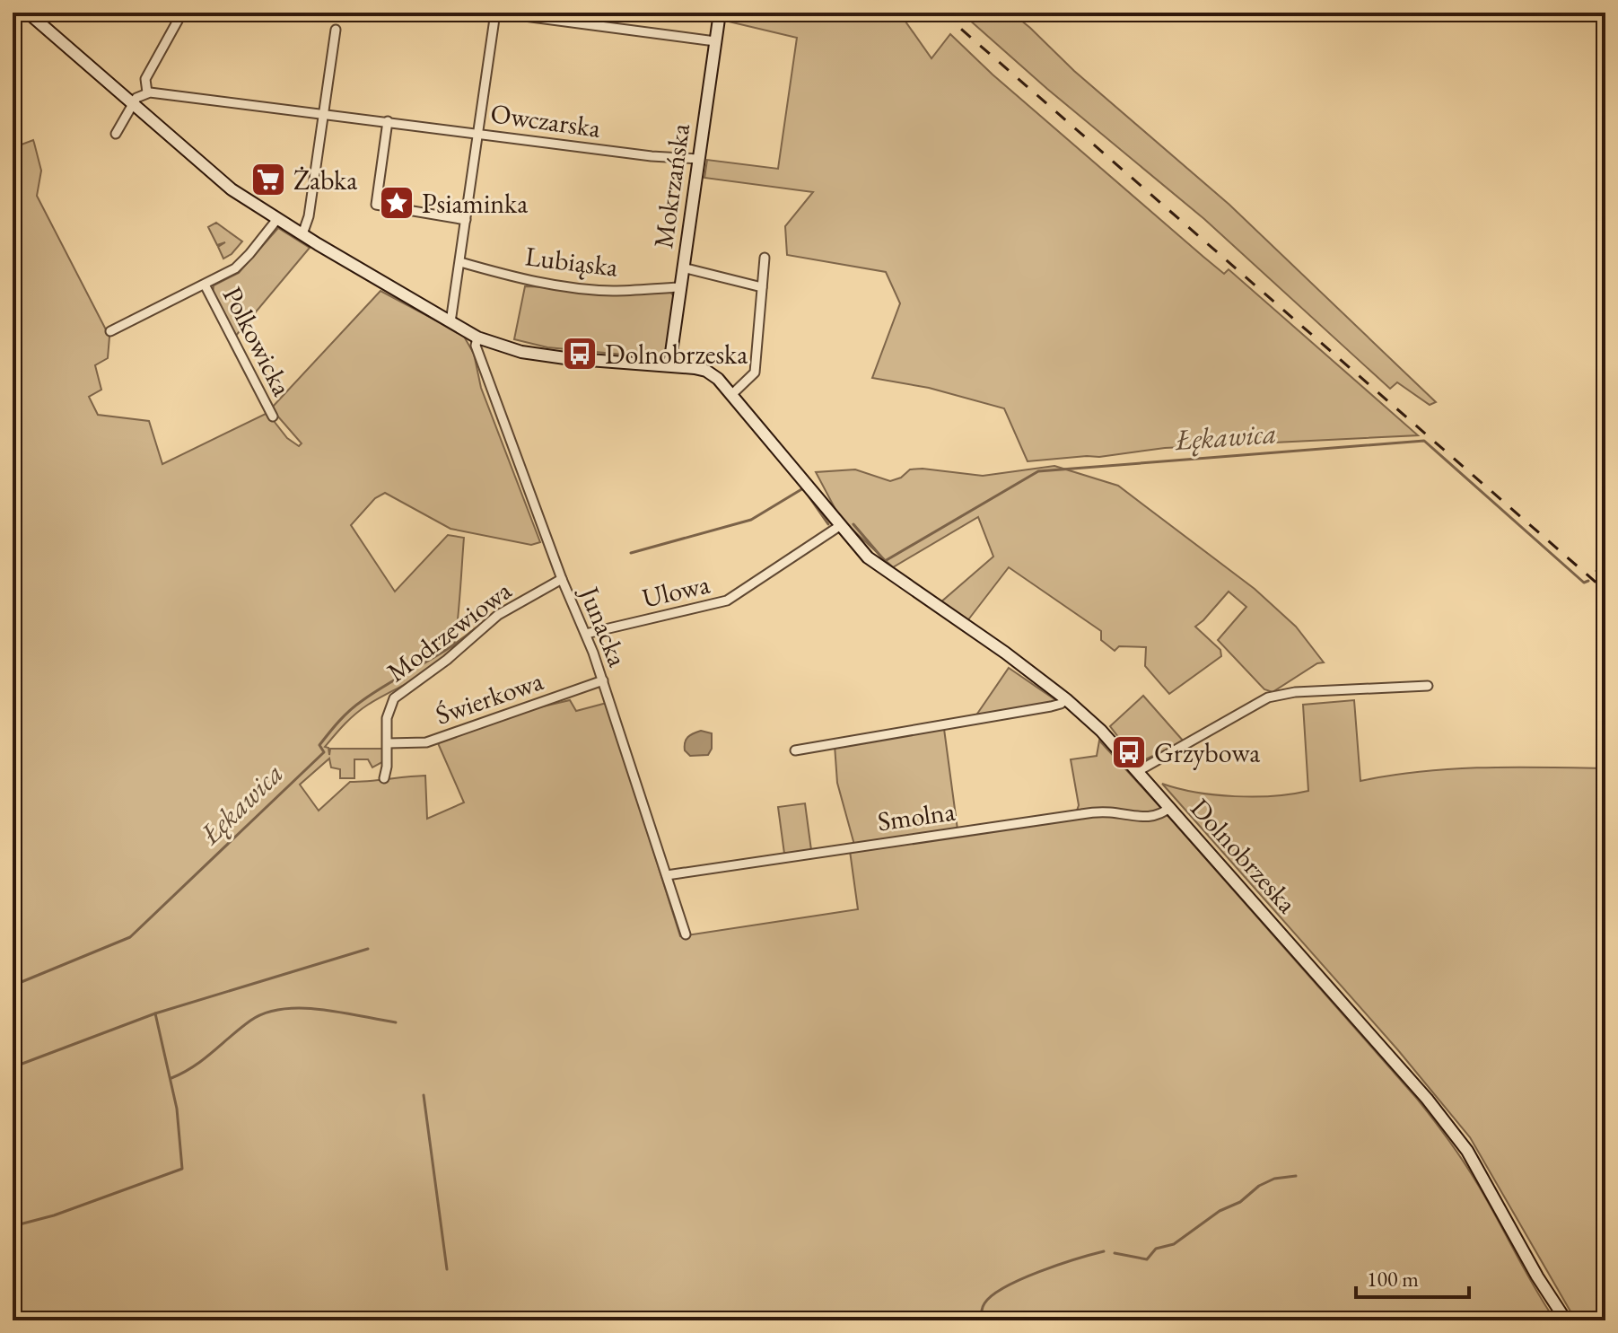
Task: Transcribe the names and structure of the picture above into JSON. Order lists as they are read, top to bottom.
{
  "streets": {
    "street": [
      "Owczarska",
      "Mokrzańska",
      "Lubiąska",
      "Polkowicka",
      "Ulowa",
      "Junacka",
      "Modrzewiowa",
      "Świerkowa",
      "Smolna",
      "Dolnobrzeska"
    ]
  },
  "crossings": [
    ["Owczarska", "Mokrzańska"],
    ["Mokrzańska", "Lubiąska"],
    ["Mokrzańska", "Dolnobrzeska"],
    ["Ulowa", "Junacka"],
    ["Ulowa", "Dolnobrzeska"],
    ["Junacka", "Modrzewiowa"],
    ["Junacka", "Świerkowa"],
    ["Junacka", "Smolna"],
    ["Junacka", "Dolnobrzeska"],
    ["Modrzewiowa", "Świerkowa"],
    ["Smolna", "Dolnobrzeska"]
  ],
  "water": ["Łękawica"],
  "places": {
    "supermarket": ["Żabka"],
    "place": ["Psiaminka"],
    "bus stop": ["Dolnobrzeska", "Grzybowa"]
  },
  "scale_bar": "100 m"
}
